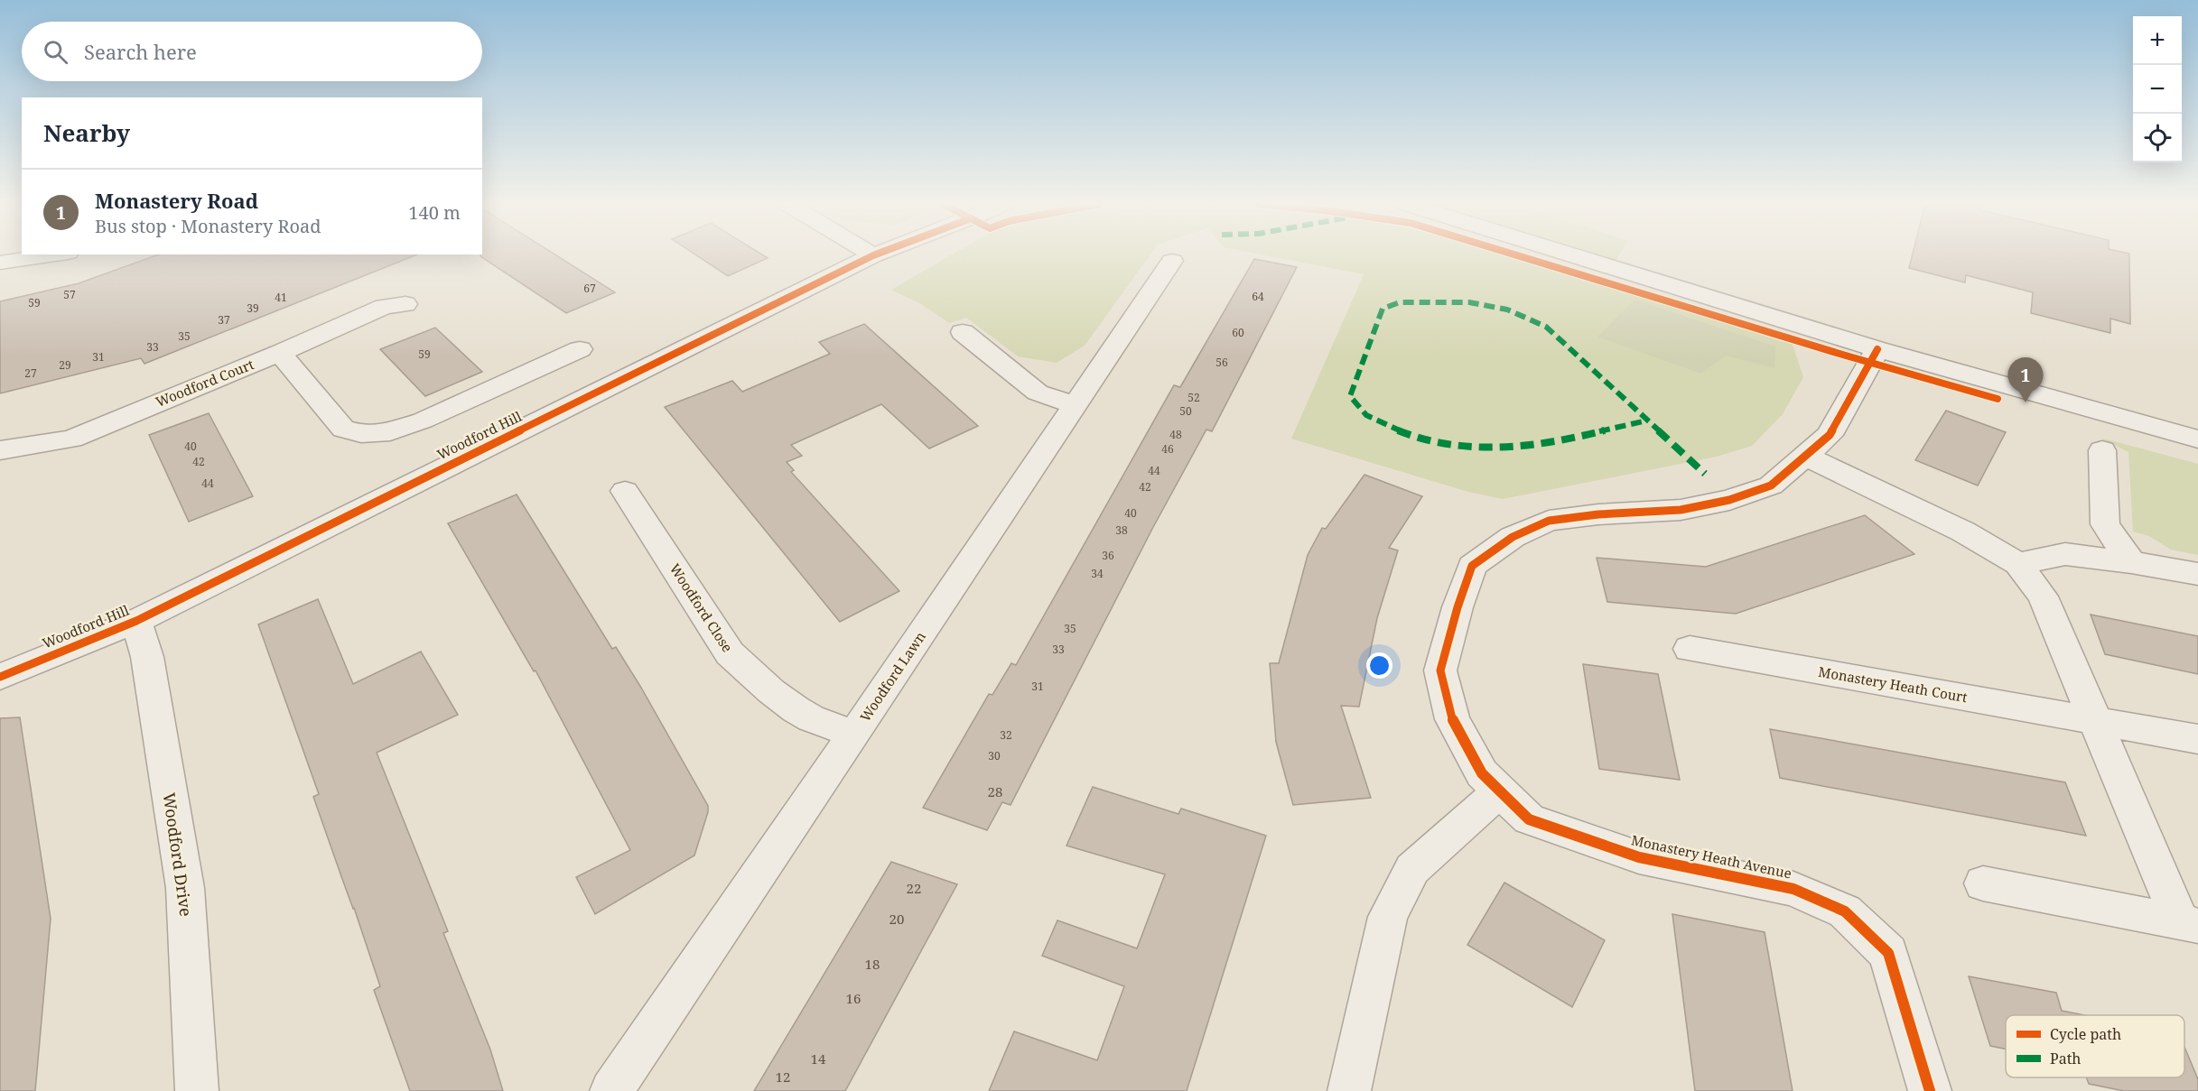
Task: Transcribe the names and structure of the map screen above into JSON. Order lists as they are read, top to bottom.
{
  "streets": {
    "street": [
      "Woodford Court",
      "Woodford Hill",
      "Woodford Close",
      "Woodford Lawn",
      "Monastery Heath Court",
      "Woodford Drive",
      "Monastery Heath Avenue"
    ]
  },
  "crossings": [
    ["Woodford Hill", "Woodford Drive"],
    ["Woodford Close", "Woodford Lawn"]
  ],
  "house_numbers": [
    "67",
    "57",
    "64",
    "41",
    "59",
    "39",
    "37",
    "60",
    "35",
    "33",
    "59",
    "31",
    "56",
    "29",
    "27",
    "52",
    "50",
    "48",
    "40",
    "46",
    "42",
    "44",
    "44",
    "42",
    "40",
    "38",
    "36",
    "34",
    "35",
    "33",
    "31",
    "32",
    "30",
    "28",
    "22",
    "20",
    "18",
    "16",
    "14",
    "12"
  ],
  "legend": ["Cycle path", "Path"],
  "page": {
    "map_buttons": ["+", "−"],
    "search": "Search here",
    "heading": "Nearby",
    "list": [
      {
        "mark": "1",
        "name": "Monastery Road",
        "note": "Bus stop · Monastery Road",
        "value": "140 m"
      }
    ],
    "pins": "1"
  }
}
